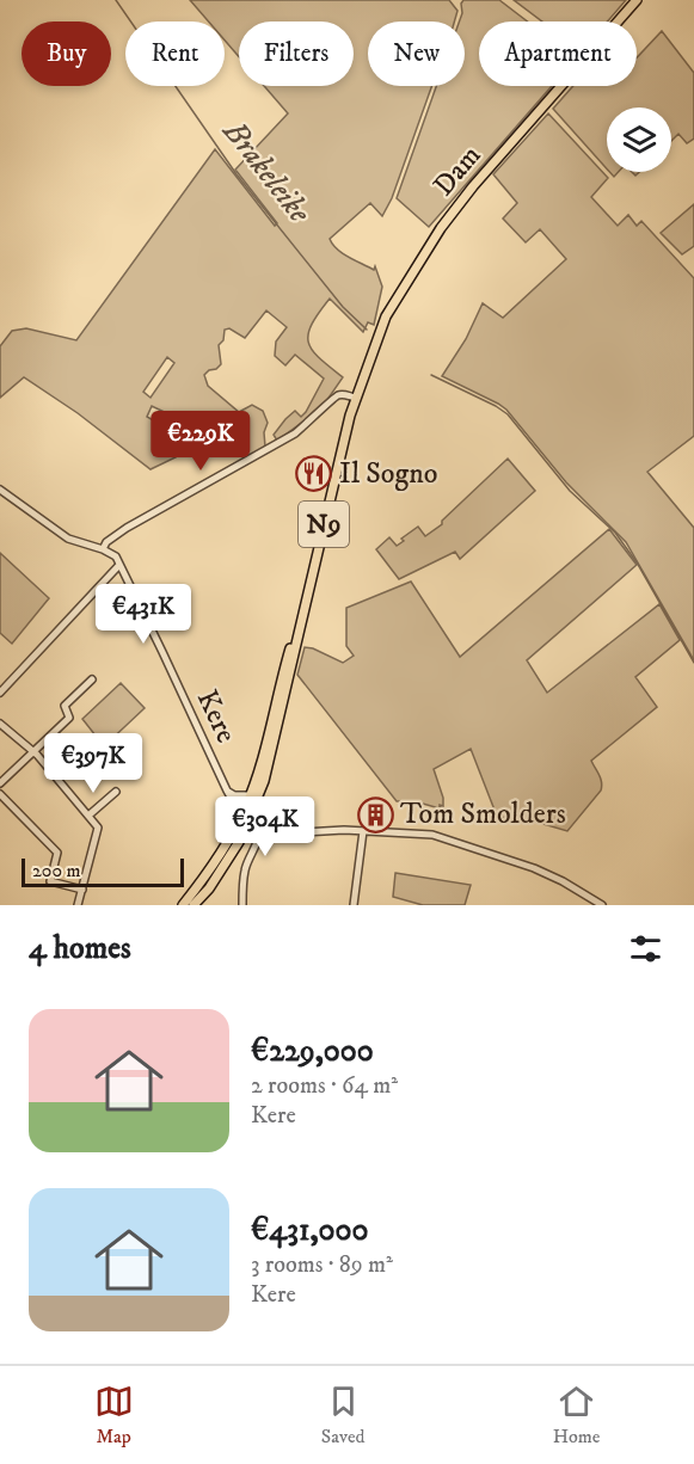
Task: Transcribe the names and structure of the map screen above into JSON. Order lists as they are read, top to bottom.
{
  "streets": {
    "main road": ["Dam", "N9"],
    "street": ["Kere"]
  },
  "crossings": [
    ["Dam", "N9"],
    ["N9", "Kere"]
  ],
  "water": ["Brakeleike"],
  "places": {
    "restaurant": ["Il Sogno"],
    "building": ["Tom Smolders"]
  },
  "scale_bar": "200 m",
  "page": {
    "chip": [
      "Buy",
      "Rent",
      "Filters",
      "New",
      "Apartment"
    ],
    "price": [
      "€229K",
      "€431K",
      "€397K",
      "€304K"
    ],
    "scale": "200 m",
    "heading": "4 homes",
    "list": [
      {
        "name": "€229,000",
        "note": "2 rooms · 64 m² · Kere"
      },
      {
        "name": "€431,000",
        "note": "3 rooms · 89 m² · Kere"
      }
    ],
    "tabs": ["Map", "Saved", "Home"]
  }
}
